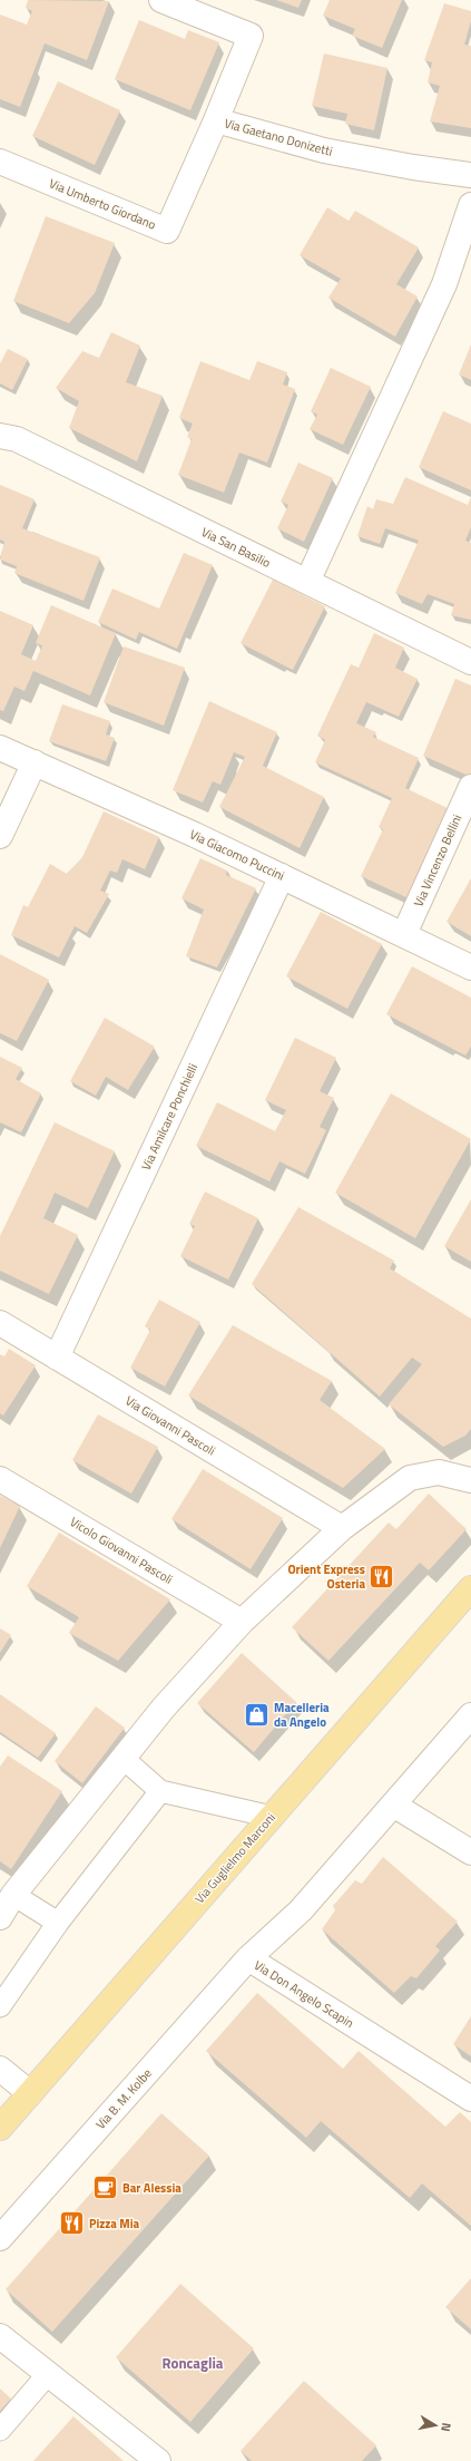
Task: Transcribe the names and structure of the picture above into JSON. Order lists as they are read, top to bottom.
{
  "streets": {
    "main road": ["Via Guglielmo Marconi"],
    "street": [
      "Via Gaetano Donizetti",
      "Via Umberto Giordano",
      "Via San Basilio",
      "Via Giacomo Puccini",
      "Via Vincenzo Bellini",
      "Via Amilcare Ponchielli",
      "Via Giovanni Pascoli",
      "Vicolo Giovanni Pascoli",
      "Via Don Angelo Scapin",
      "Via B. M. Kolbe"
    ]
  },
  "crossings": [
    ["Via Gaetano Donizetti", "Via Umberto Giordano"],
    ["Via Giacomo Puccini", "Via Vincenzo Bellini"],
    ["Via Giacomo Puccini", "Via Amilcare Ponchielli"],
    ["Via Amilcare Ponchielli", "Via Giovanni Pascoli"],
    ["Via Don Angelo Scapin", "Via B. M. Kolbe"]
  ],
  "districts": ["Roncaglia"],
  "places": {
    "restaurant": ["Orient Express Osteria", "Pizza Mia"],
    "shop": ["Macelleria da Angelo"],
    "cafe": ["Bar Alessia"]
  },
  "north": "right"
}
